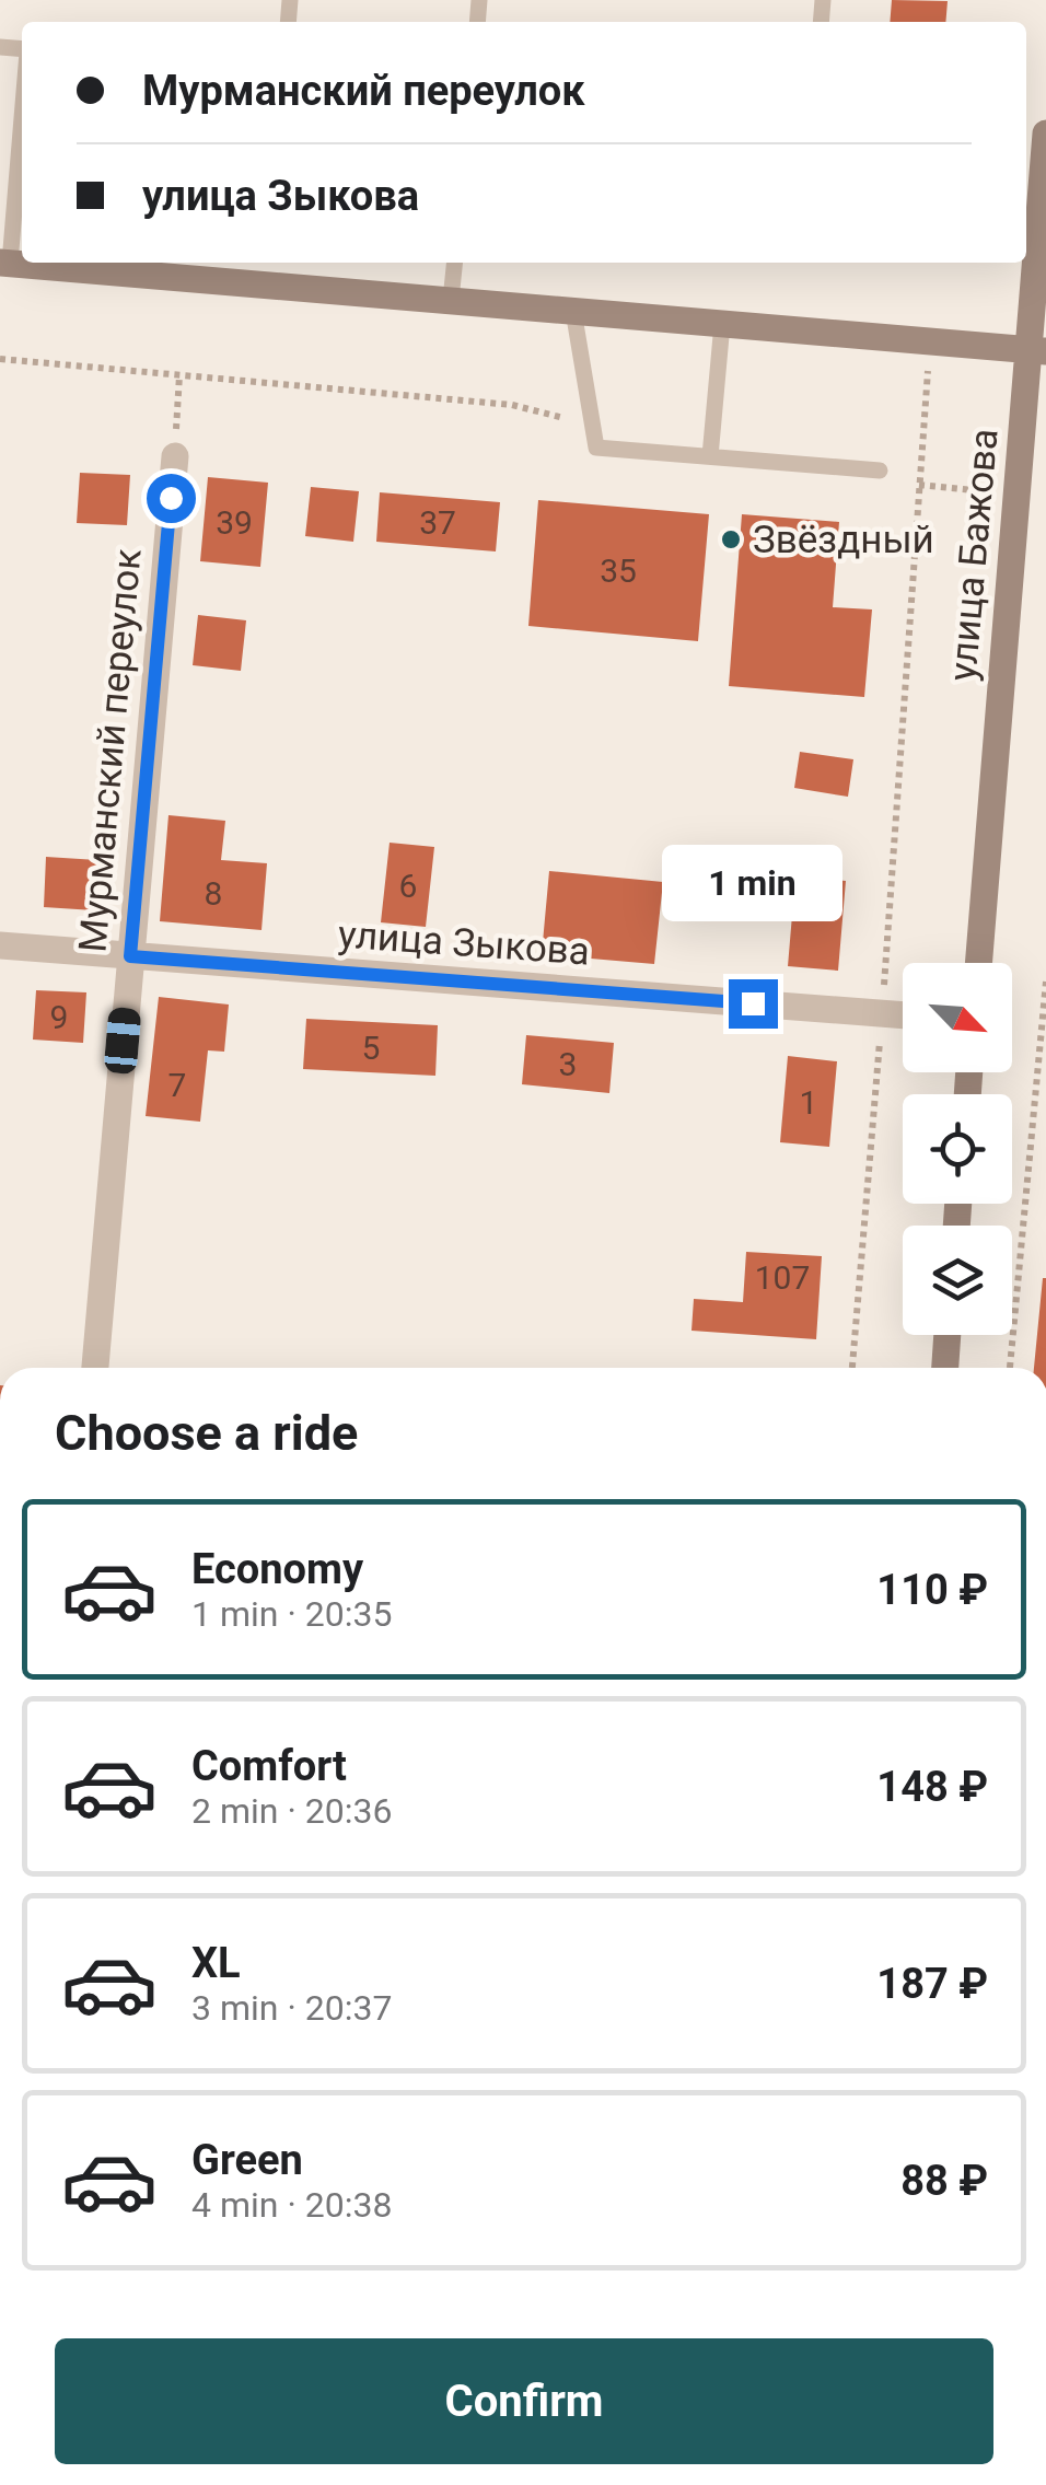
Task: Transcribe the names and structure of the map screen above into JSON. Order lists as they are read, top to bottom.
{
  "streets": {
    "main road": ["улица Бажова"],
    "street": ["Мурманский переулок", "улица Зыкова"]
  },
  "crossings": [
    ["Мурманский переулок", "улица Зыкова"]
  ],
  "places": ["Звёздный"],
  "house_numbers": [
    "39",
    "37",
    "35",
    "6",
    "8",
    "9",
    "5",
    "3",
    "7",
    "1",
    "107"
  ],
  "north": "bottom right",
  "page": {
    "banner": ["Мурманский переулок", "улица Зыкова"],
    "bubble": "1 min",
    "heading": "Choose a ride",
    "list": [
      {
        "name": "Economy",
        "note": "1 min · 20:35",
        "value": "110 ₽"
      },
      {
        "name": "Comfort",
        "note": "2 min · 20:36",
        "value": "148 ₽"
      },
      {
        "name": "XL",
        "note": "3 min · 20:37",
        "value": "187 ₽"
      },
      {
        "name": "Green",
        "note": "4 min · 20:38",
        "value": "88 ₽"
      }
    ],
    "buttons": "Confirm"
  }
}
